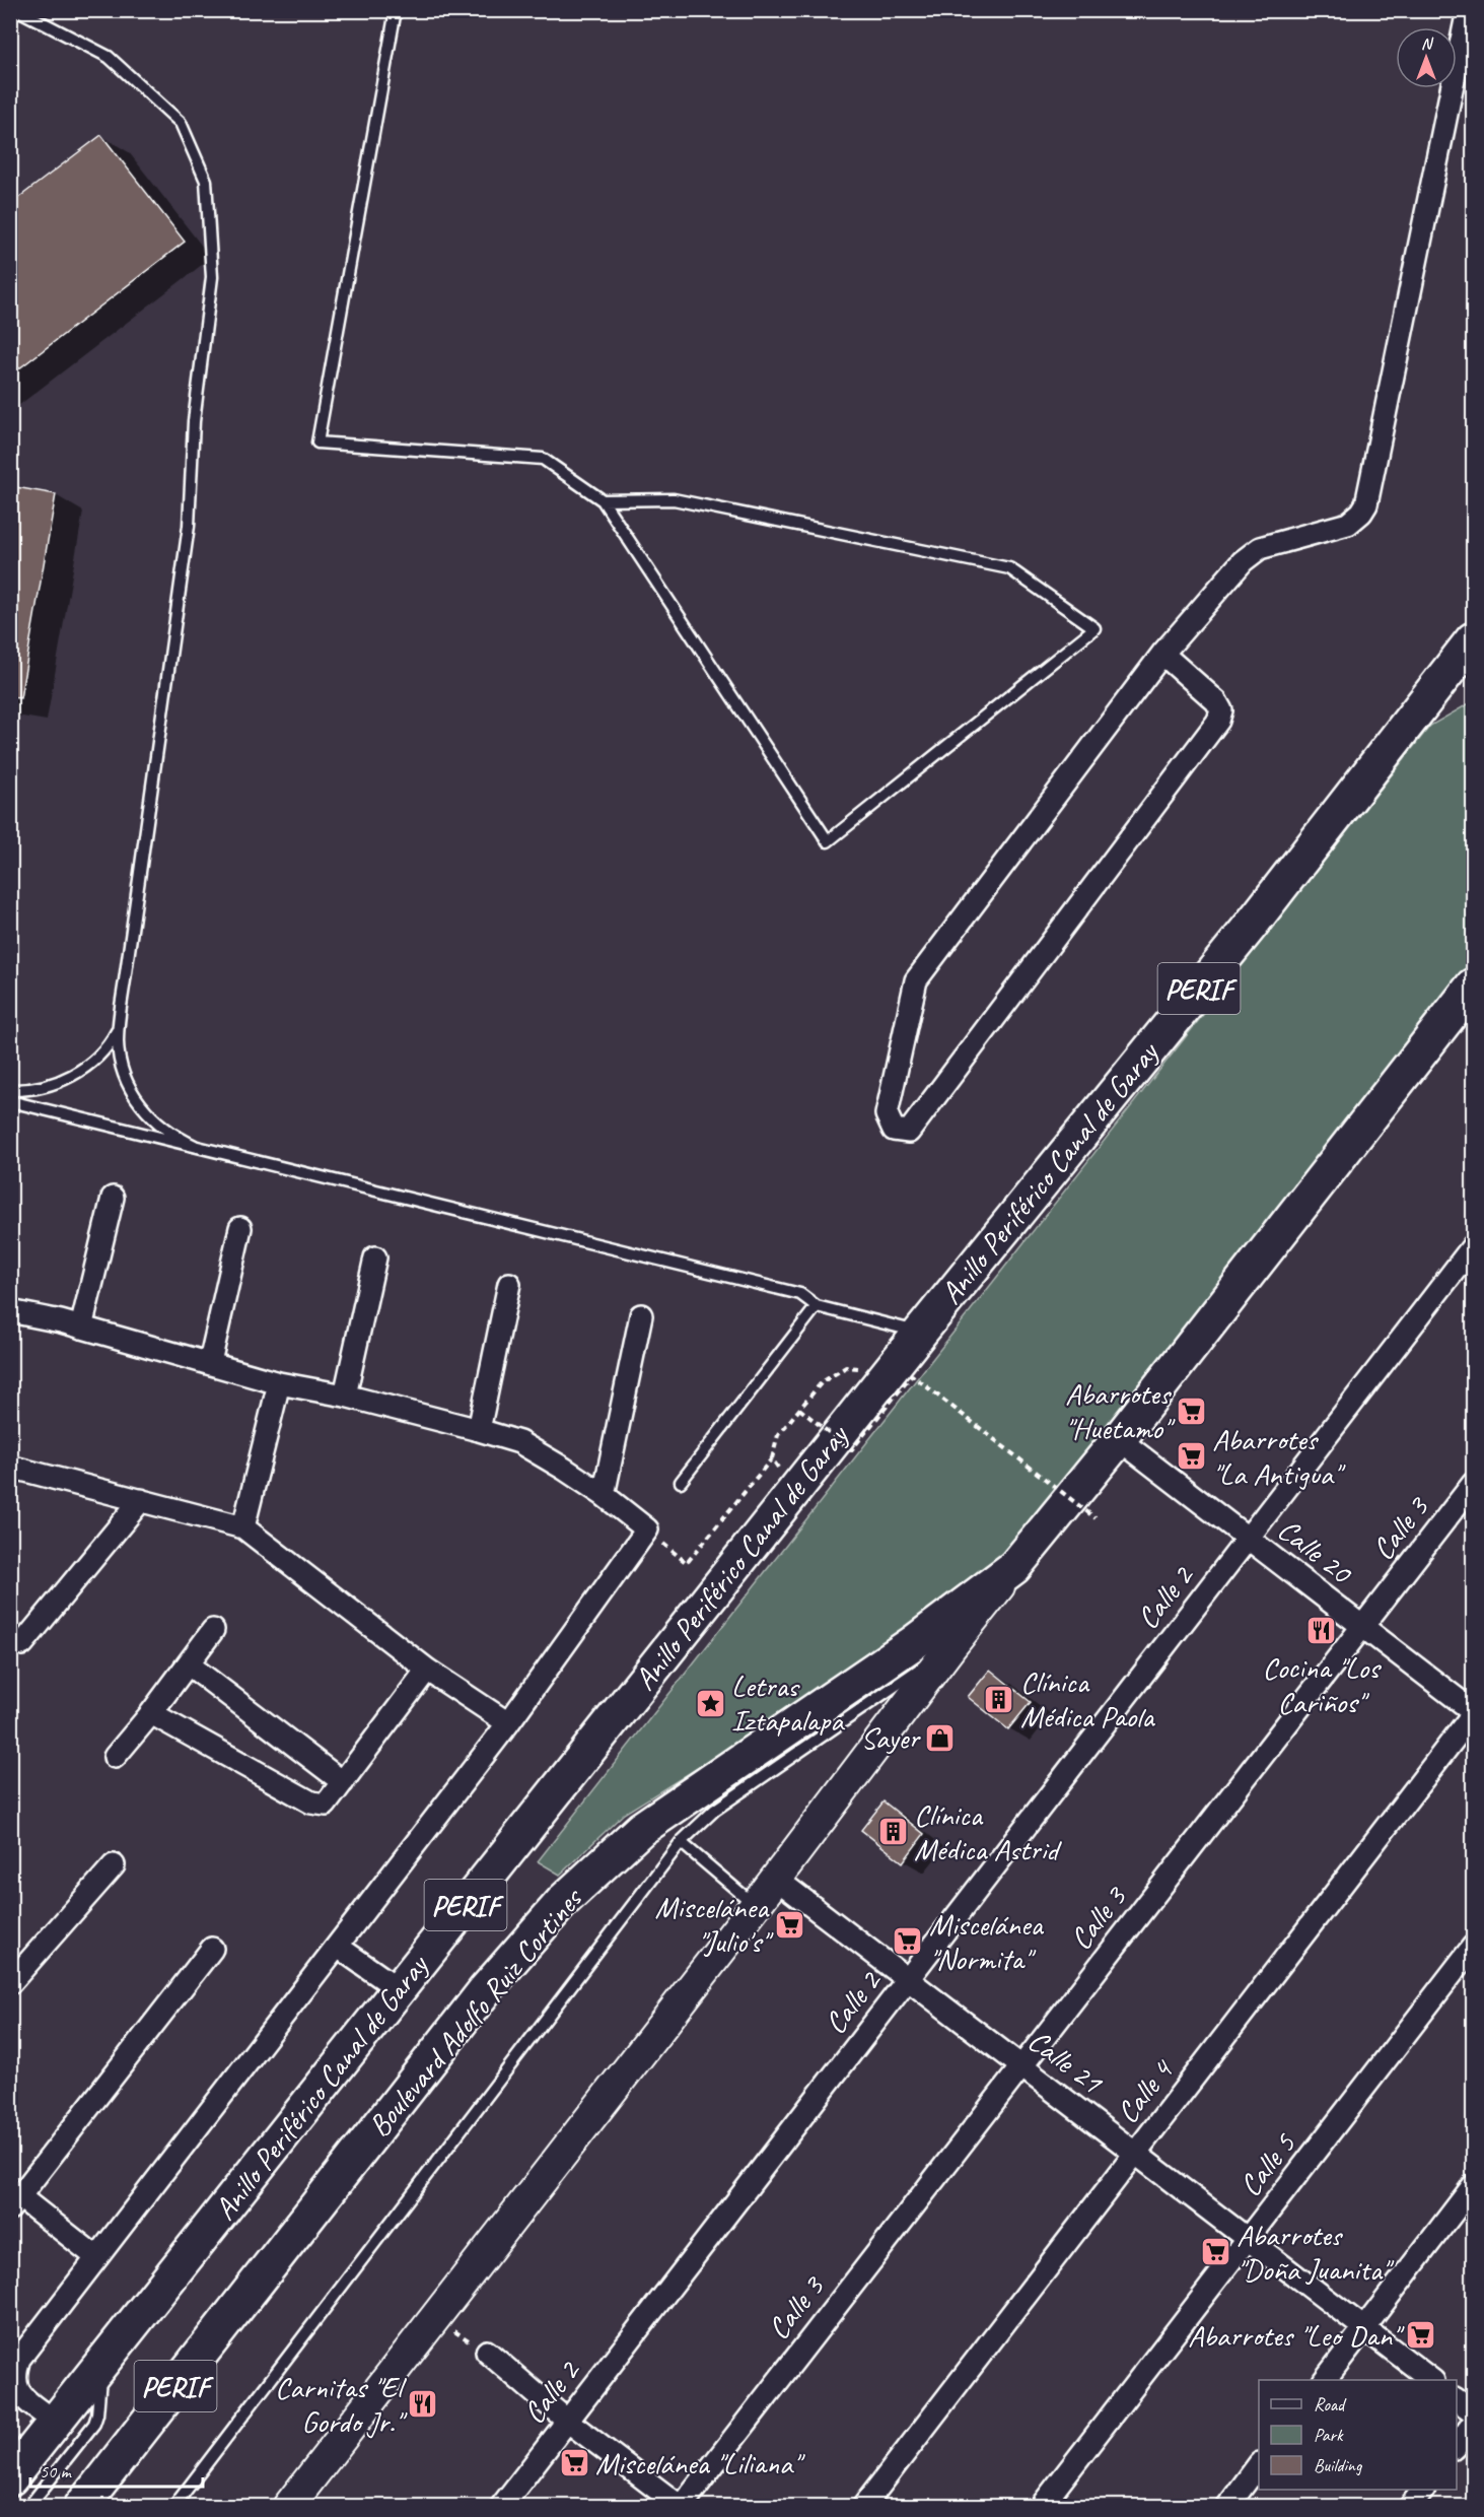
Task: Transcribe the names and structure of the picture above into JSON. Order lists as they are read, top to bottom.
{
  "streets": {
    "highway": ["PERIF", "Anillo Periférico Canal de Garay", "Boulevard Adolfo Ruiz Cortines"],
    "street": [
      "Calle 3",
      "Calle 20",
      "Calle 2",
      "Calle 21",
      "Calle 4",
      "Calle 5"
    ]
  },
  "crossings": [
    ["PERIF", "Calle 20"],
    ["PERIF", "Boulevard Adolfo Ruiz Cortines"],
    ["PERIF", "Calle 21"],
    ["Calle 3", "Calle 20"],
    ["Calle 3", "Calle 21"],
    ["Calle 20", "Calle 2"],
    ["Calle 20", "Calle 4"],
    ["Calle 2", "Calle 21"],
    ["Calle 21", "Calle 4"],
    ["Calle 21", "Calle 5"]
  ],
  "places": {
    "supermarket": [
      "Abarrotes \"Huetamo\"",
      "Abarrotes \"La Antigua\"",
      "Miscelánea \"Julio's\"",
      "Miscelánea \"Normita\"",
      "Abarrotes \"Doña Juanita\"",
      "Abarrotes \"Leo Dan\"",
      "Miscelánea \"Liliana\""
    ],
    "restaurant": ["Cocina \"Los Cariños\"", "Carnitas \"El Gordo Jr.\""],
    "building": ["Clínica Médica Paola", "Clínica Médica Astrid"],
    "place": ["Letras Iztapalapa"],
    "shop": ["Sayer"]
  },
  "legend": ["Road", "Park", "Building"],
  "scale_bar": "50 m",
  "north": "top"
}
